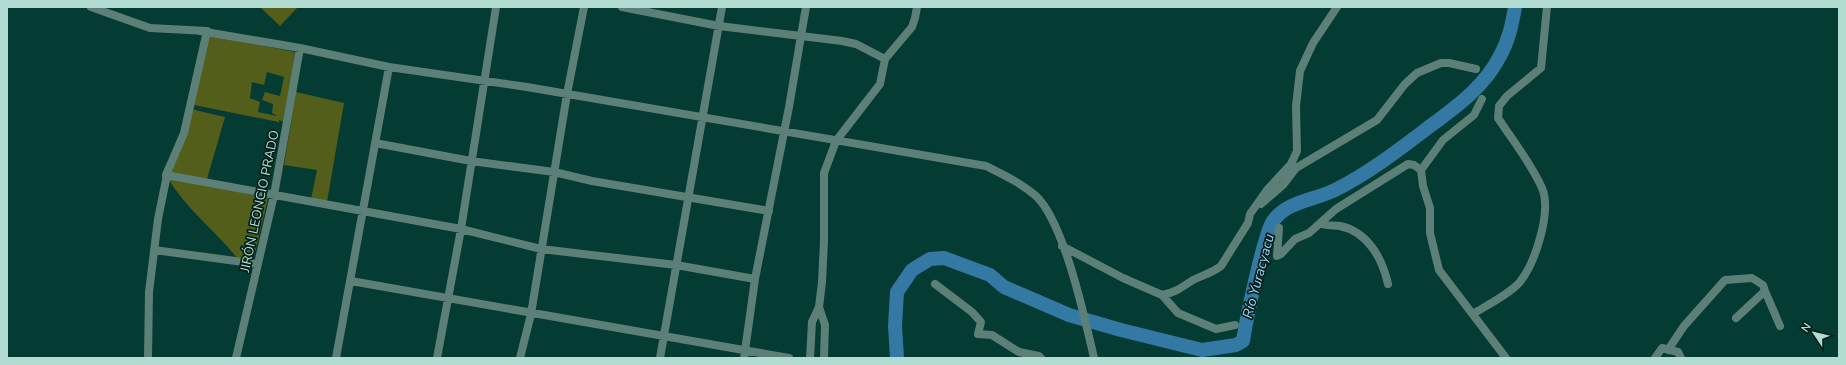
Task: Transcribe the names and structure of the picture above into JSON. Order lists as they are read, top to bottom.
{
  "streets": {
    "street": ["JIRÓN LEONCIO PRADO"]
  },
  "water": ["Río Yuracyacu"],
  "north": "top left"
}
